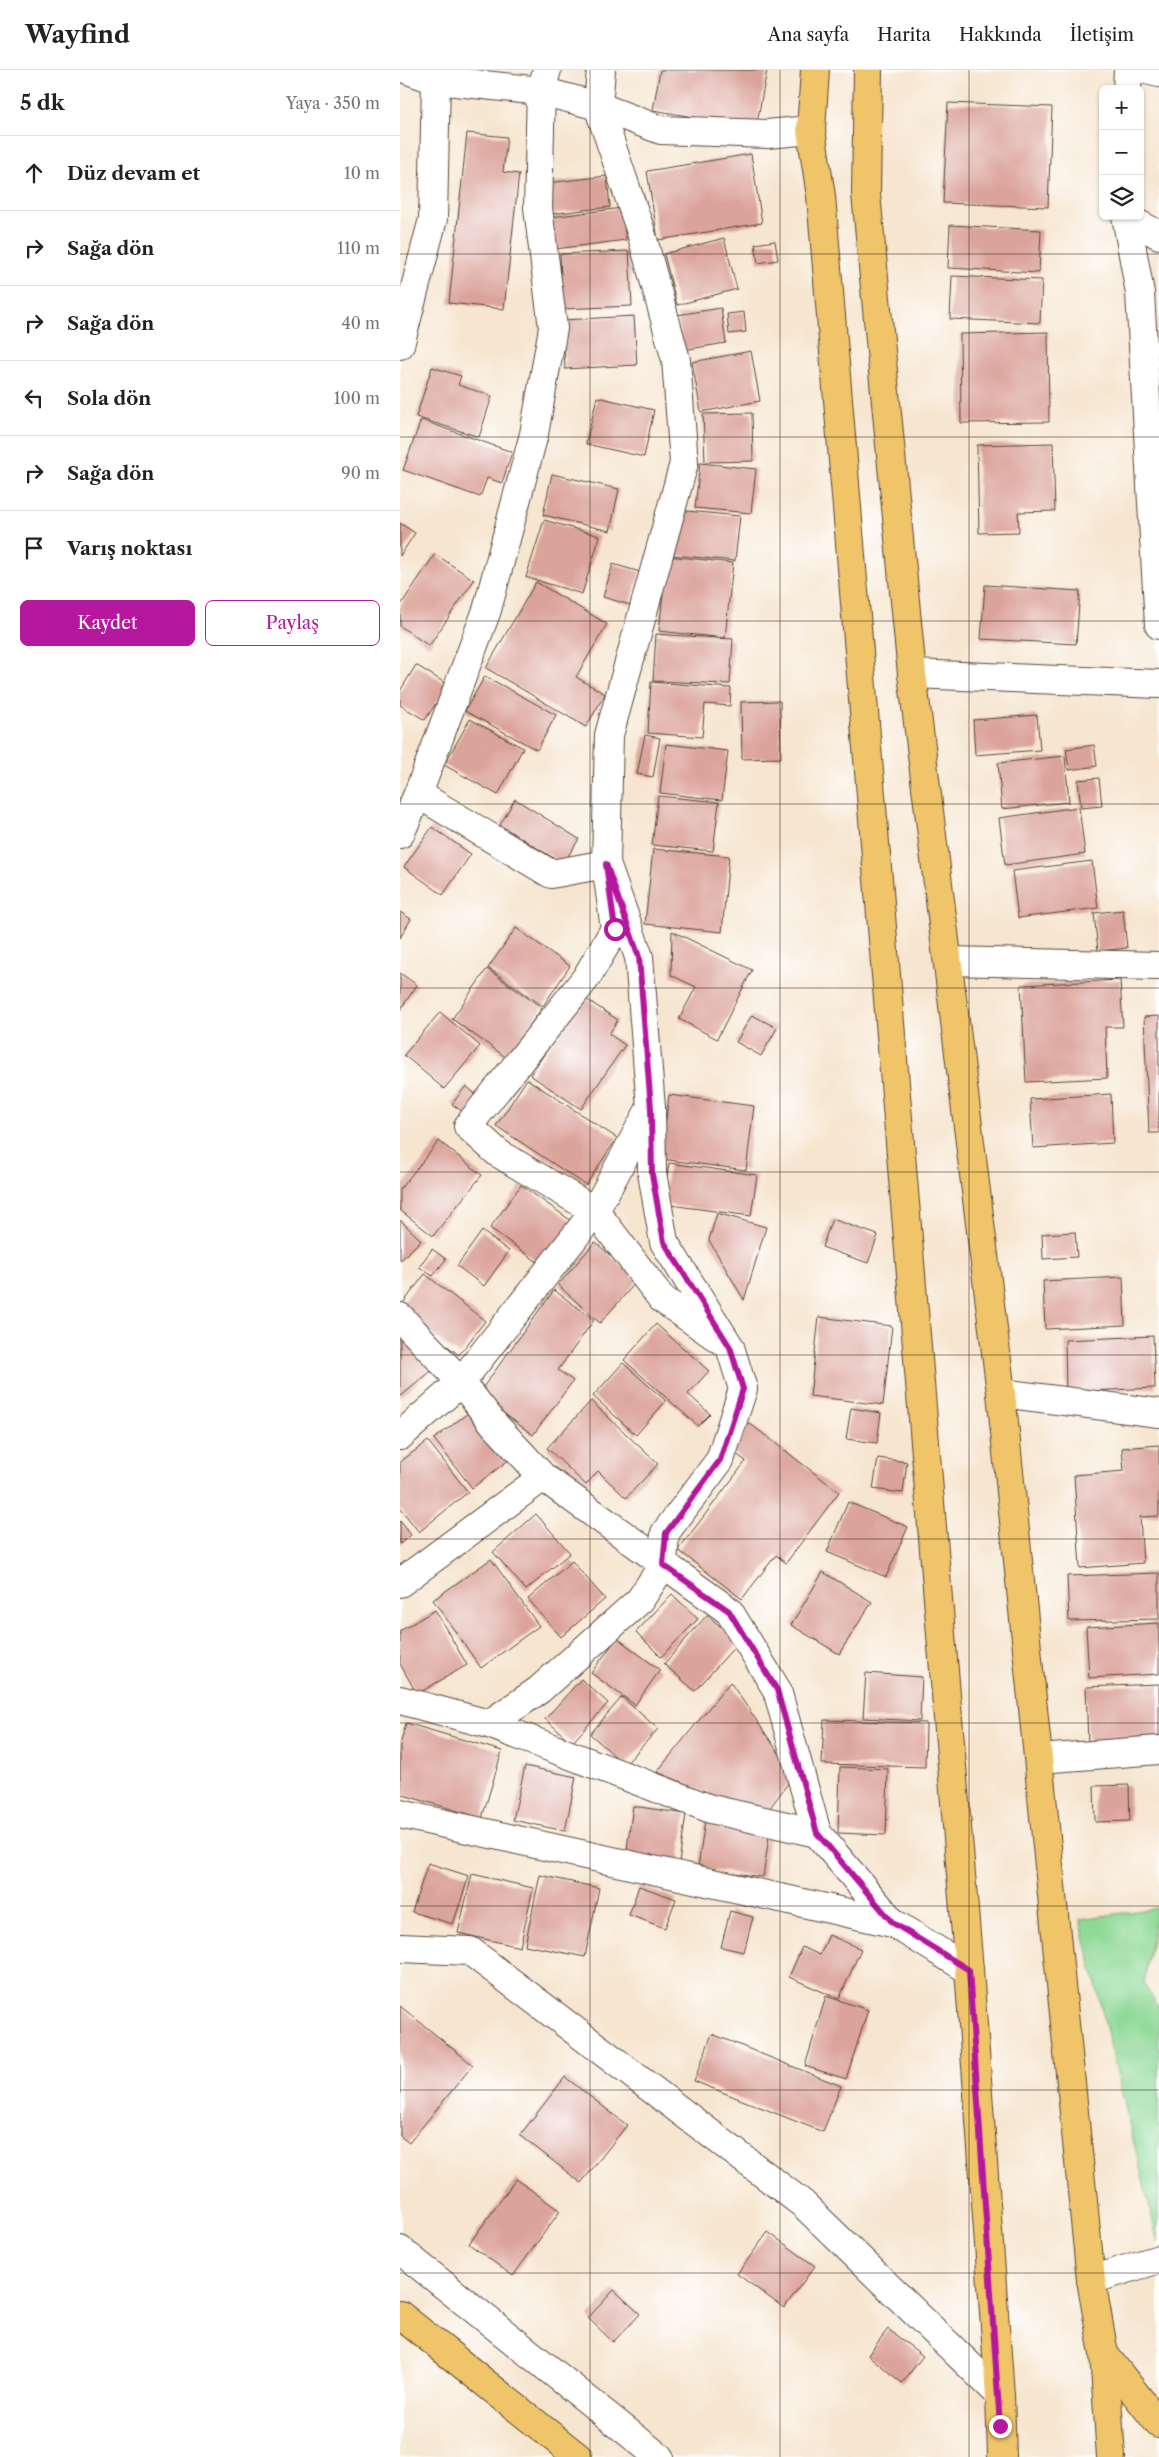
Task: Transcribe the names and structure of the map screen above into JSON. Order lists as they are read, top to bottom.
{
  "page": {
    "header": "Wayfind",
    "nav": [
      "Ana sayfa",
      "Harita",
      "Hakkında",
      "İletişim"
    ],
    "heading": ["5 dk", "Yaya · 350 m"],
    "map_buttons": ["+", "−"],
    "list": [
      ["Düz devam et", "10 m"],
      ["Sağa dön", "110 m"],
      ["Sağa dön", "40 m"],
      ["Sola dön", "100 m"],
      ["Sağa dön", "90 m"],
      "Varış noktası"
    ],
    "buttons": ["Kaydet", "Paylaş"]
  }
}
